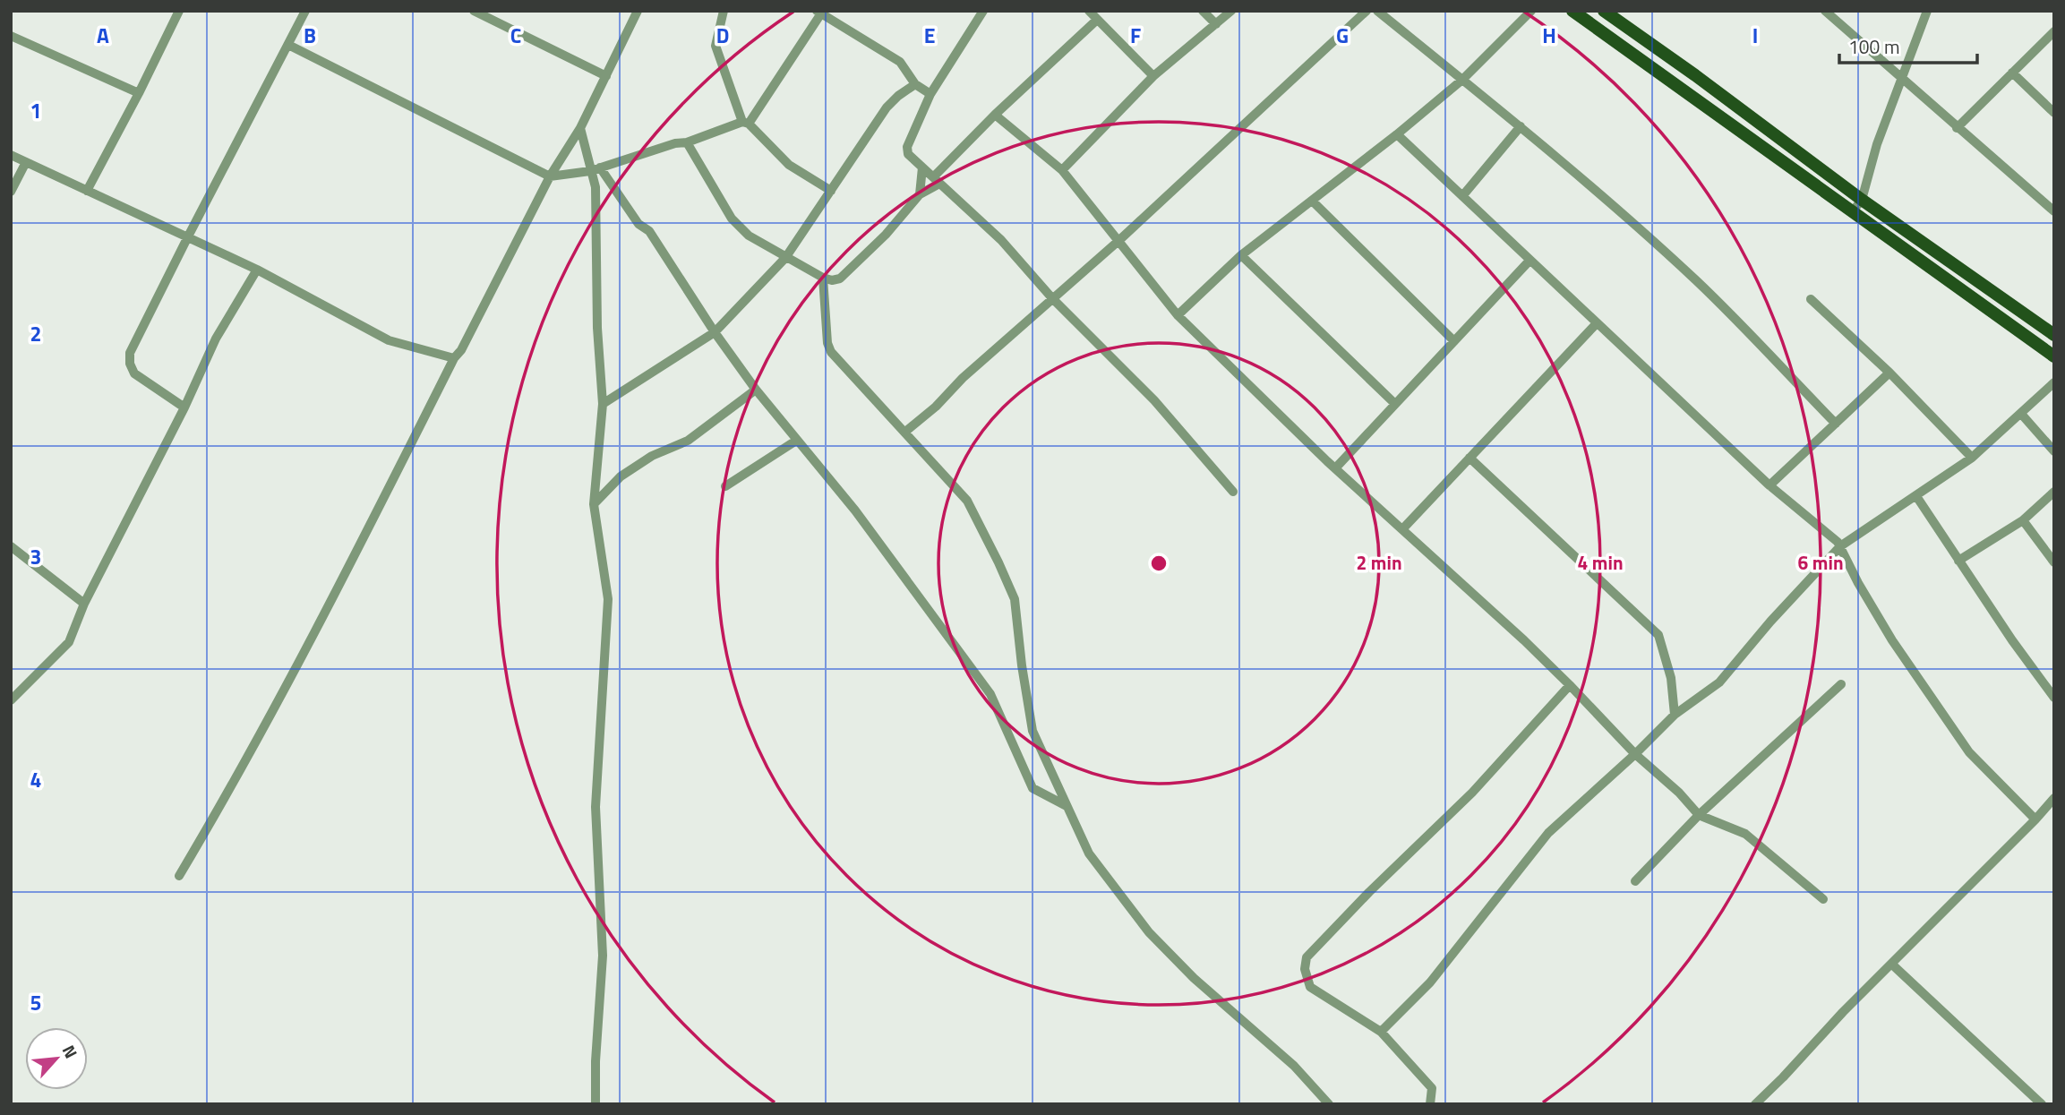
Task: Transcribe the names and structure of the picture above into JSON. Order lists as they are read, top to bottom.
{
  "scale_bar": "100 m",
  "north": "top right",
  "grid": {
    "columns": [
      "A",
      "B",
      "C",
      "D",
      "E",
      "F",
      "G",
      "H",
      "I"
    ],
    "rows": [
      "1",
      "2",
      "3",
      "4",
      "5"
    ]
  },
  "rings": ["2 min", "4 min", "6 min"]
}
